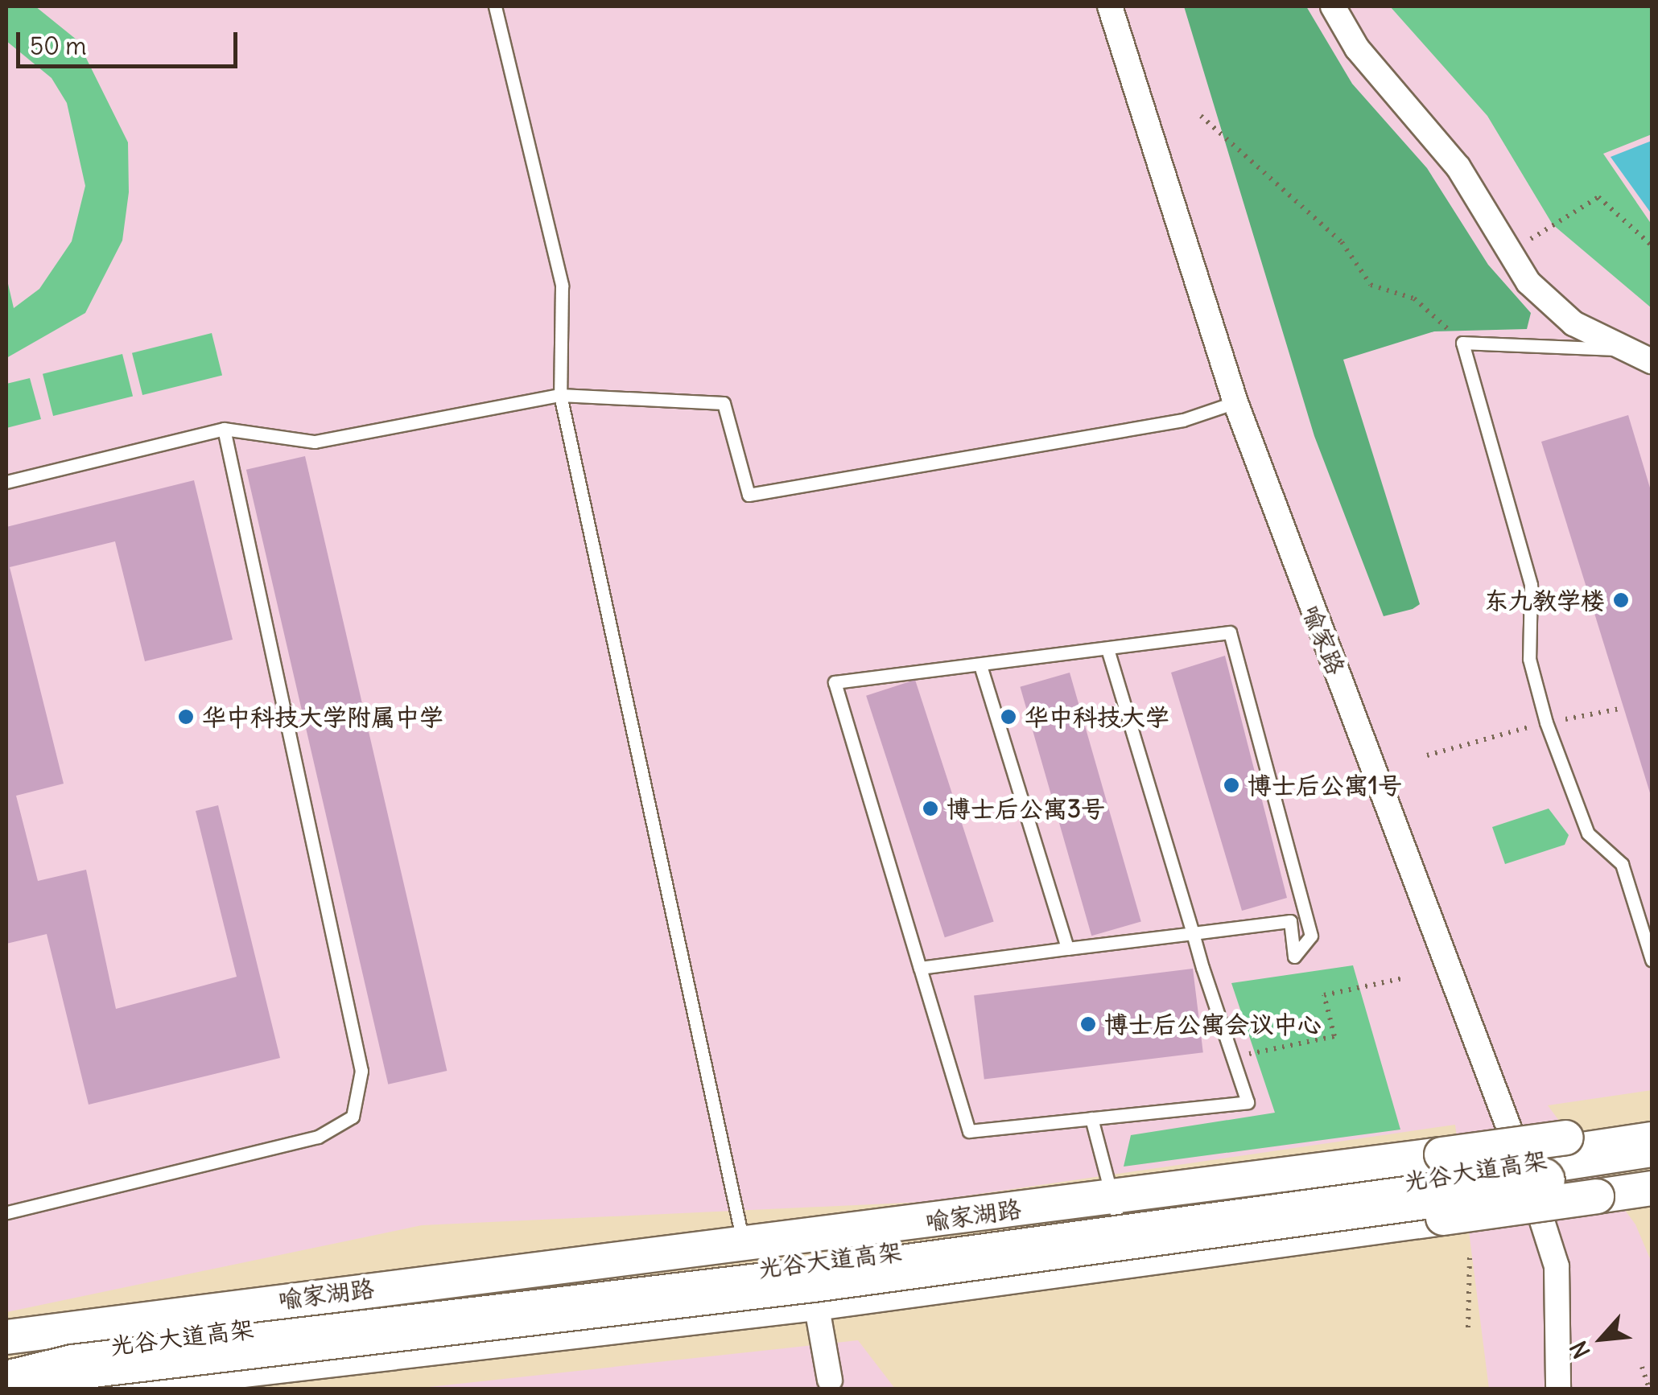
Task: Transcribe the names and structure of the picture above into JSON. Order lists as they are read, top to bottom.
{
  "streets": {
    "highway": ["光谷大道高架"],
    "main road": ["喻家湖路"],
    "street": ["喻家路"]
  },
  "places": [
    "东九教学楼",
    "华中科技大学附属中学",
    "华中科技大学",
    "博士后公寓1号",
    "博士后公寓3号",
    "博士后公寓会议中心"
  ],
  "scale_bar": "50 m",
  "north": "bottom left"
}
